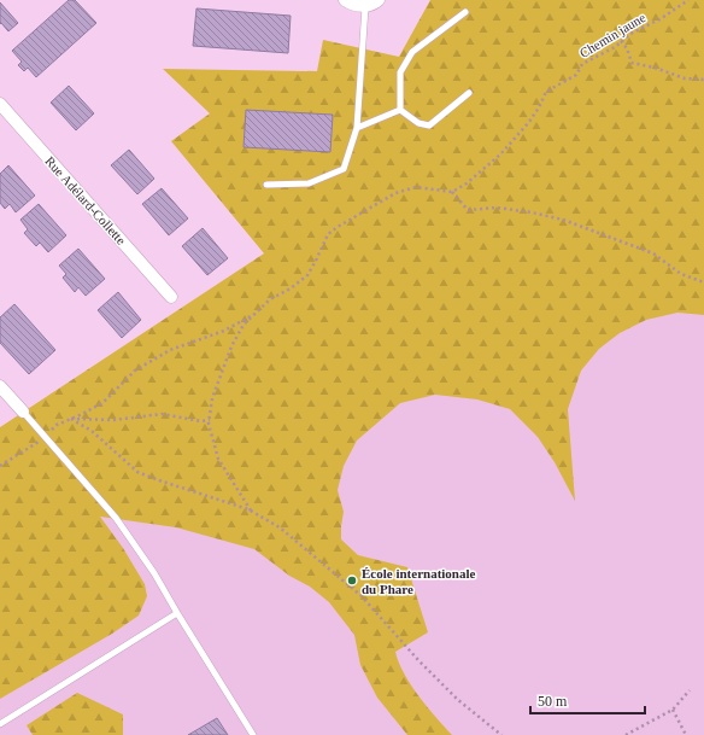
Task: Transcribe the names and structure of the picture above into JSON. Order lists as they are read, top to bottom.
{
  "streets": {
    "street": ["Rue Adélard-Collette"],
    "path": ["Chemin jaune"]
  },
  "places": ["École internationale du Phare"],
  "scale_bar": "50 m"
}
